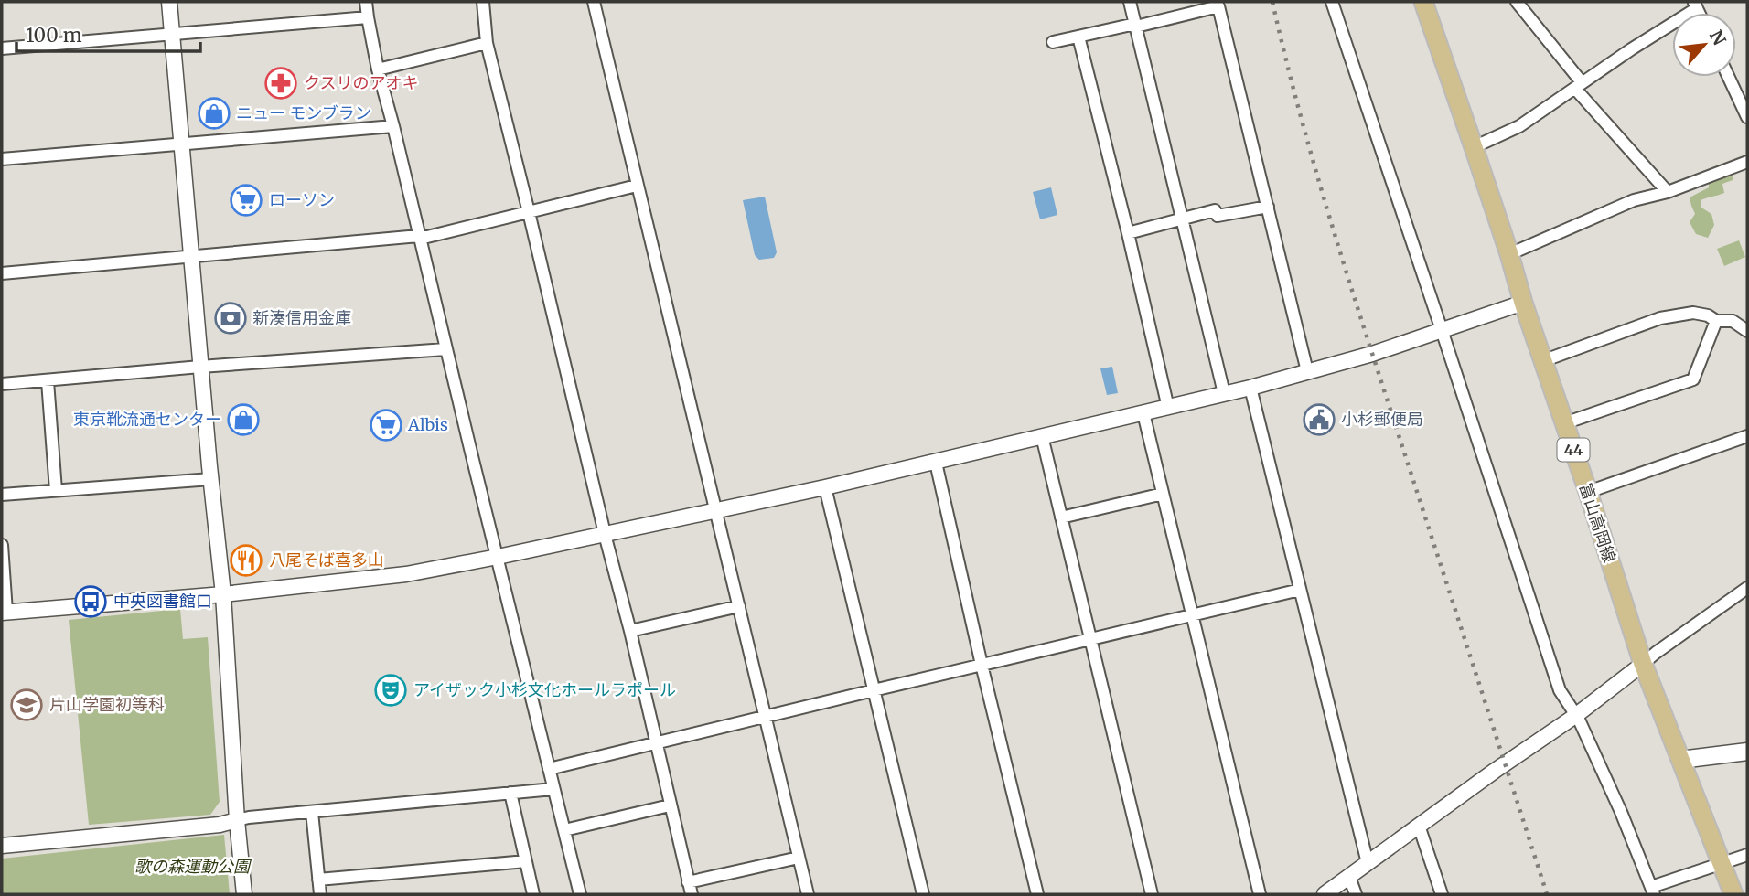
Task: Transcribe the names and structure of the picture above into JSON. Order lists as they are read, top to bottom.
{
  "streets": {
    "main road": ["44", "富山高岡線"]
  },
  "parks": ["歌の森運動公園"],
  "places": {
    "pharmacy": ["クスリのアオキ"],
    "shop": ["ニュー モンブラン", "東京靴流通センター"],
    "supermarket": ["ローソン", "Albis"],
    "bank": ["新湊信用金庫"],
    "public building": ["小杉郵便局"],
    "restaurant": ["八尾そば喜多山"],
    "bus stop": ["中央図書館口"],
    "theatre": ["アイザック小杉文化ホールラポール"],
    "school or university": ["片山学園初等科"]
  },
  "scale_bar": "100 m",
  "north": "top right"
}
